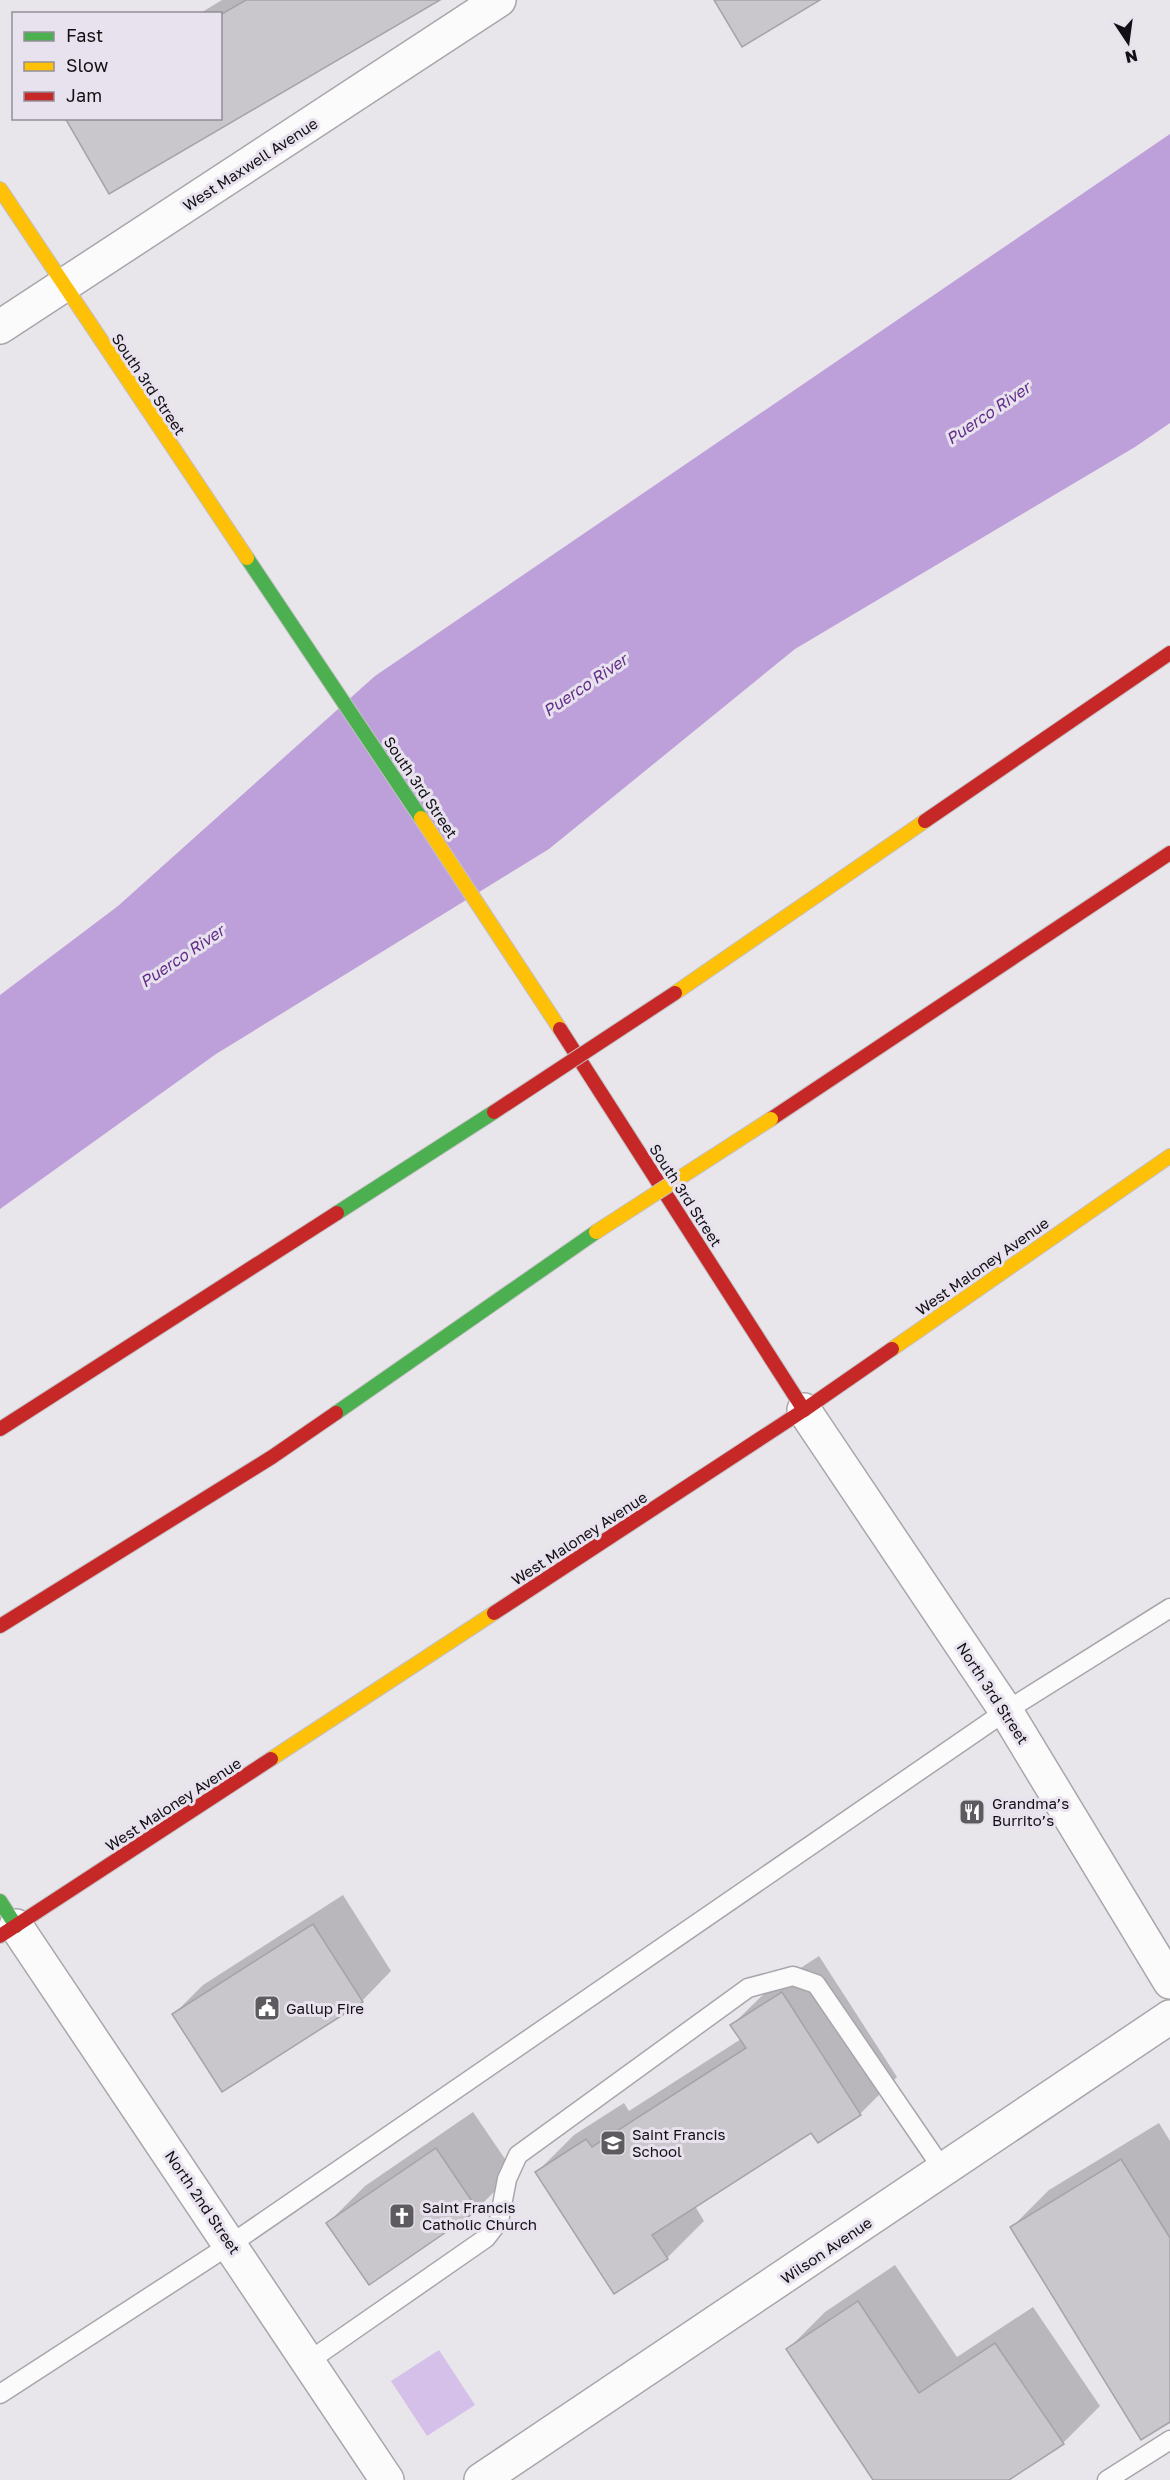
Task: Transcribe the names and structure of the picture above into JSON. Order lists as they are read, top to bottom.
{
  "streets": {
    "main road": ["South 3rd Street", "West Maloney Avenue"],
    "street": [
      "West Maxwell Avenue",
      "North 3rd Street",
      "North 2nd Street",
      "Wilson Avenue"
    ]
  },
  "crossings": [
    ["West Maxwell Avenue", "South 3rd Street"],
    ["South 3rd Street", "West Maloney Avenue"],
    ["South 3rd Street", "North 3rd Street"],
    ["West Maloney Avenue", "North 3rd Street"],
    ["West Maloney Avenue", "North 2nd Street"]
  ],
  "water": ["Puerco River"],
  "places": {
    "restaurant": ["Grandma’s Burrito’s"],
    "public building": ["Gallup Fire"],
    "school or university": ["Saint Francis School"],
    "church": ["Saint Francis Catholic Church"]
  },
  "legend": ["Fast", "Slow", "Jam"],
  "north": "bottom"
}
